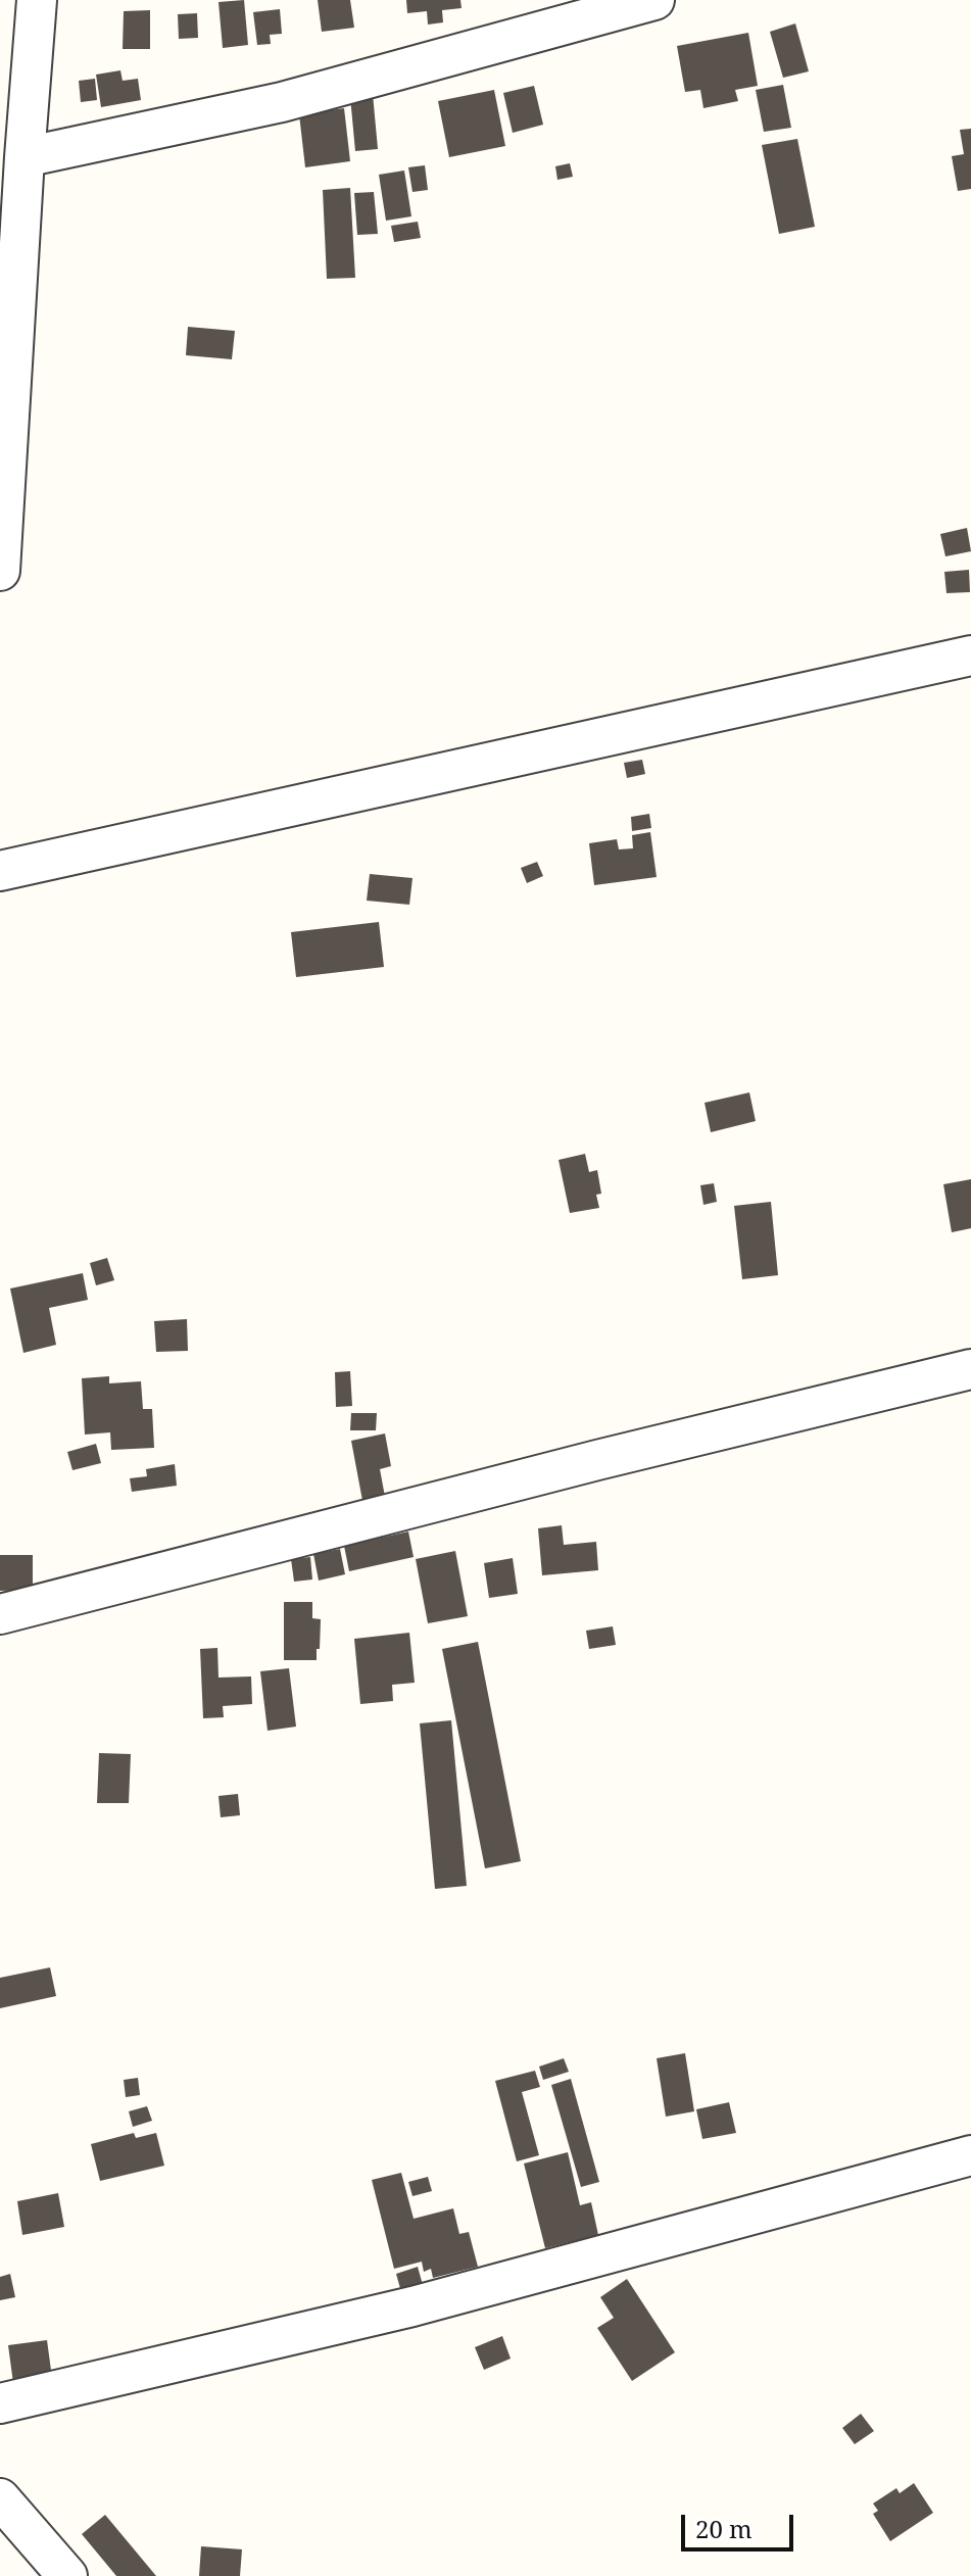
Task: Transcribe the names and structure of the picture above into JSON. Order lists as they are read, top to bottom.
{
  "scale_bar": "20 m"
}
